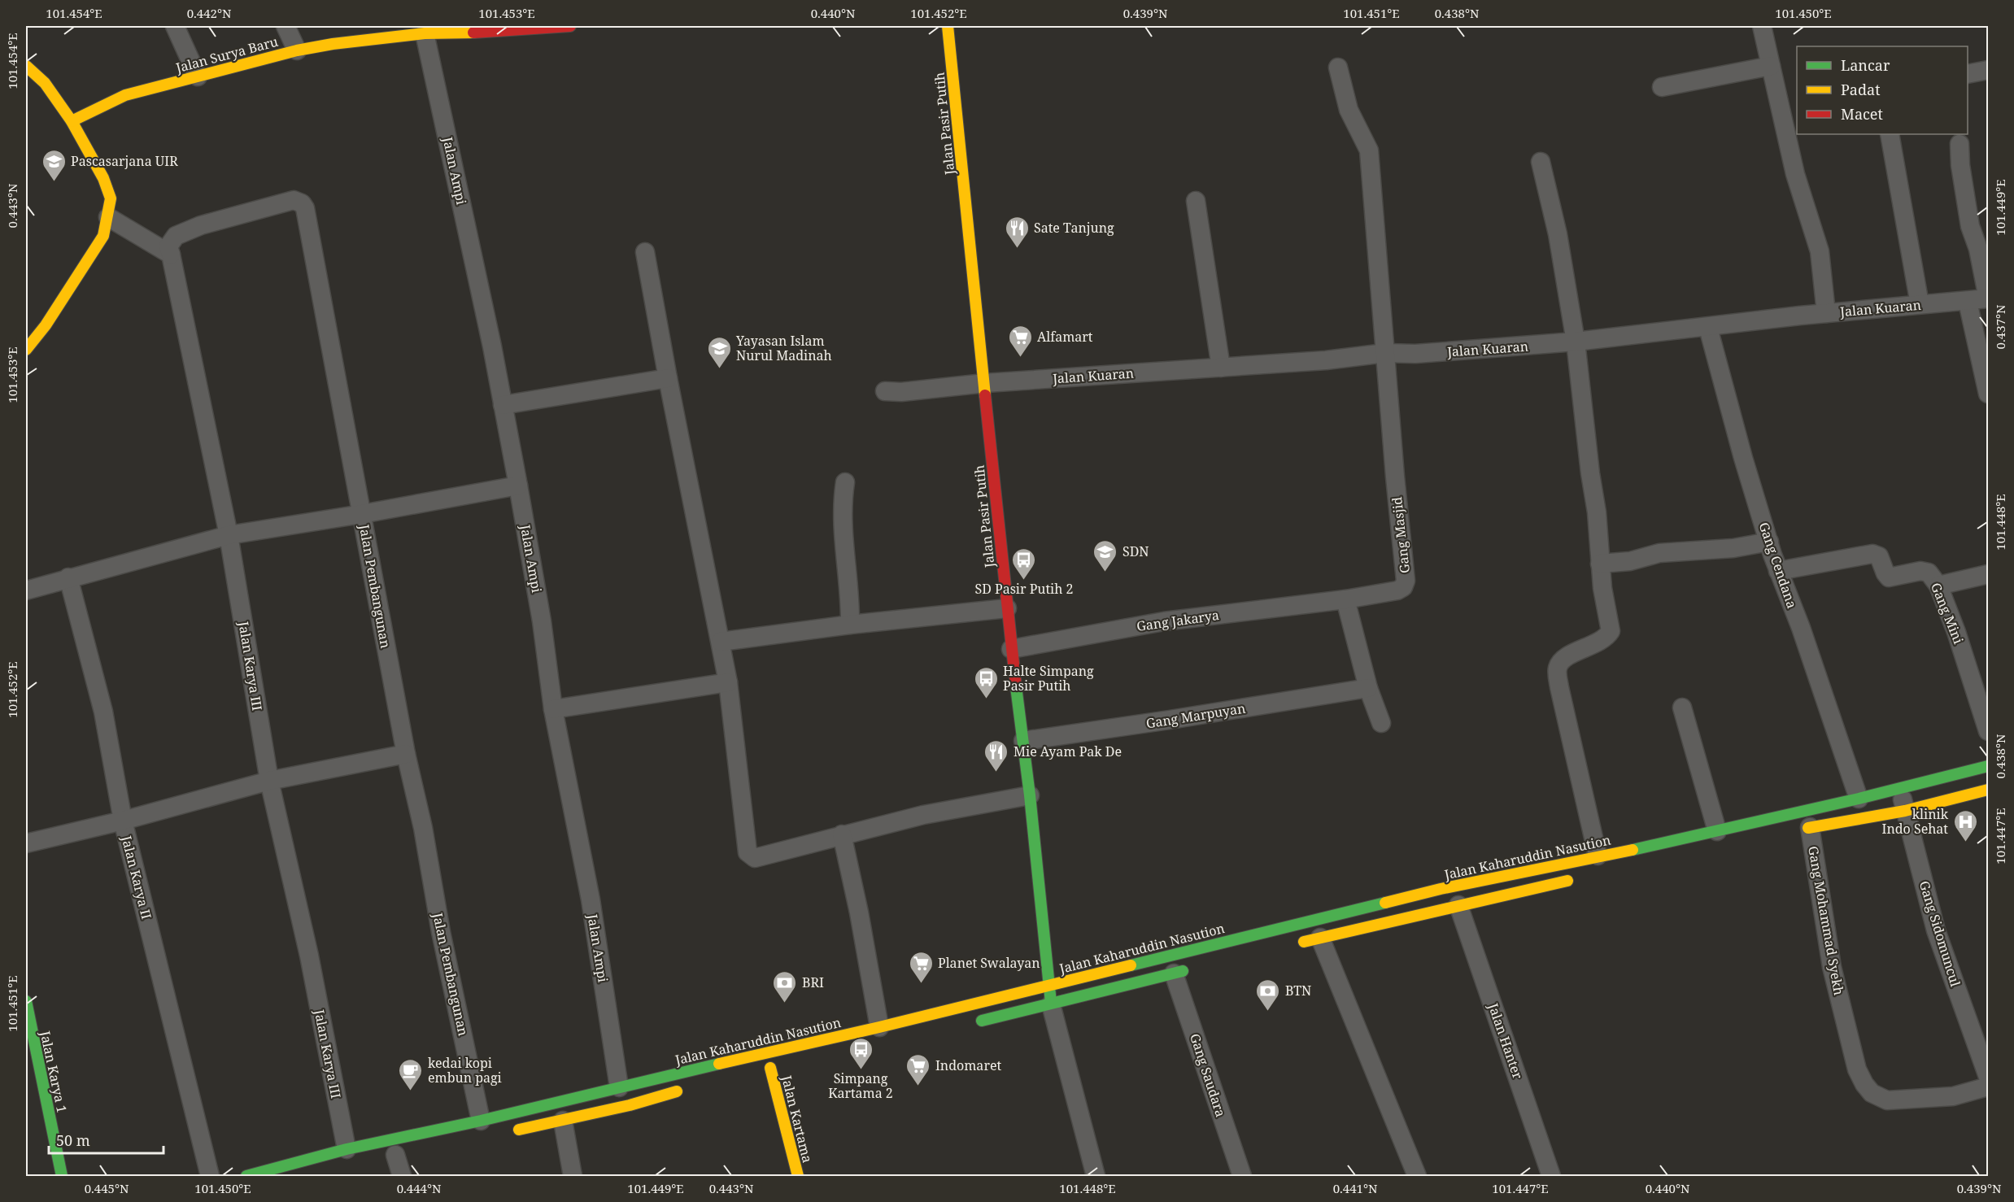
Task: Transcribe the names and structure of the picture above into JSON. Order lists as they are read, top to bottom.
{
  "streets": {
    "main road": [
      "Jalan Surya Baru",
      "Jalan Pasir Putih",
      "Jalan Kaharuddin Nasution",
      "Jalan Karya 1",
      "Jalan Kartama"
    ],
    "street": [
      "Jalan Ampi",
      "Jalan Kuaran",
      "Gang Masjid",
      "Gang Cendana",
      "Jalan Pembangunan",
      "Gang Mini",
      "Gang Jakarya",
      "Jalan Karya III",
      "Gang Marpuyan",
      "Jalan Karya II",
      "Gang Mohammad Syekh",
      "Gang Sidomuncul",
      "Jalan Hanter",
      "Gang Saudara"
    ]
  },
  "crossings": [
    ["Jalan Surya Baru", "Jalan Ampi"],
    ["Jalan Pasir Putih", "Jalan Kuaran"],
    ["Jalan Pasir Putih", "Gang Jakarya"],
    ["Jalan Pasir Putih", "Gang Marpuyan"],
    ["Jalan Pasir Putih", "Jalan Kaharuddin Nasution"],
    ["Jalan Ampi", "Jalan Kaharuddin Nasution"],
    ["Jalan Kuaran", "Gang Masjid"],
    ["Jalan Kuaran", "Gang Cendana"],
    ["Gang Masjid", "Gang Jakarya"],
    ["Gang Cendana", "Gang Mini"],
    ["Gang Cendana", "Jalan Kaharuddin Nasution"],
    ["Jalan Pembangunan", "Jalan Karya III"],
    ["Jalan Pembangunan", "Jalan Kaharuddin Nasution"],
    ["Jalan Karya III", "Jalan Kaharuddin Nasution"],
    ["Jalan Kaharuddin Nasution", "Gang Sidomuncul"]
  ],
  "places": {
    "school or university": ["Pascasarjana UIR", "Yayasan Islam Nurul Madinah", "SDN"],
    "restaurant": ["Sate Tanjung", "Mie Ayam Pak De"],
    "supermarket": ["Alfamart", "Planet Swalayan", "Indomaret"],
    "bus stop": ["SD Pasir Putih 2", "Halte Simpang Pasir Putih", "Simpang Kartama 2"],
    "hospital": ["klinik Indo Sehat"],
    "bank": ["BRI", "BTN"],
    "cafe": ["kedai kopi embun pagi"]
  },
  "legend": ["Lancar", "Padat", "Macet"],
  "scale_bar": "50 m",
  "coordinates": [
    "101.454°E",
    "0.442°N",
    "101.453°E",
    "0.440°N",
    "101.452°E",
    "0.439°N",
    "101.451°E",
    "0.438°N",
    "101.450°E",
    "0.443°N",
    "101.449°E",
    "0.437°N",
    "101.448°E",
    "101.447°E",
    "0.445°N",
    "0.444°N",
    "0.441°N"
  ]
}
